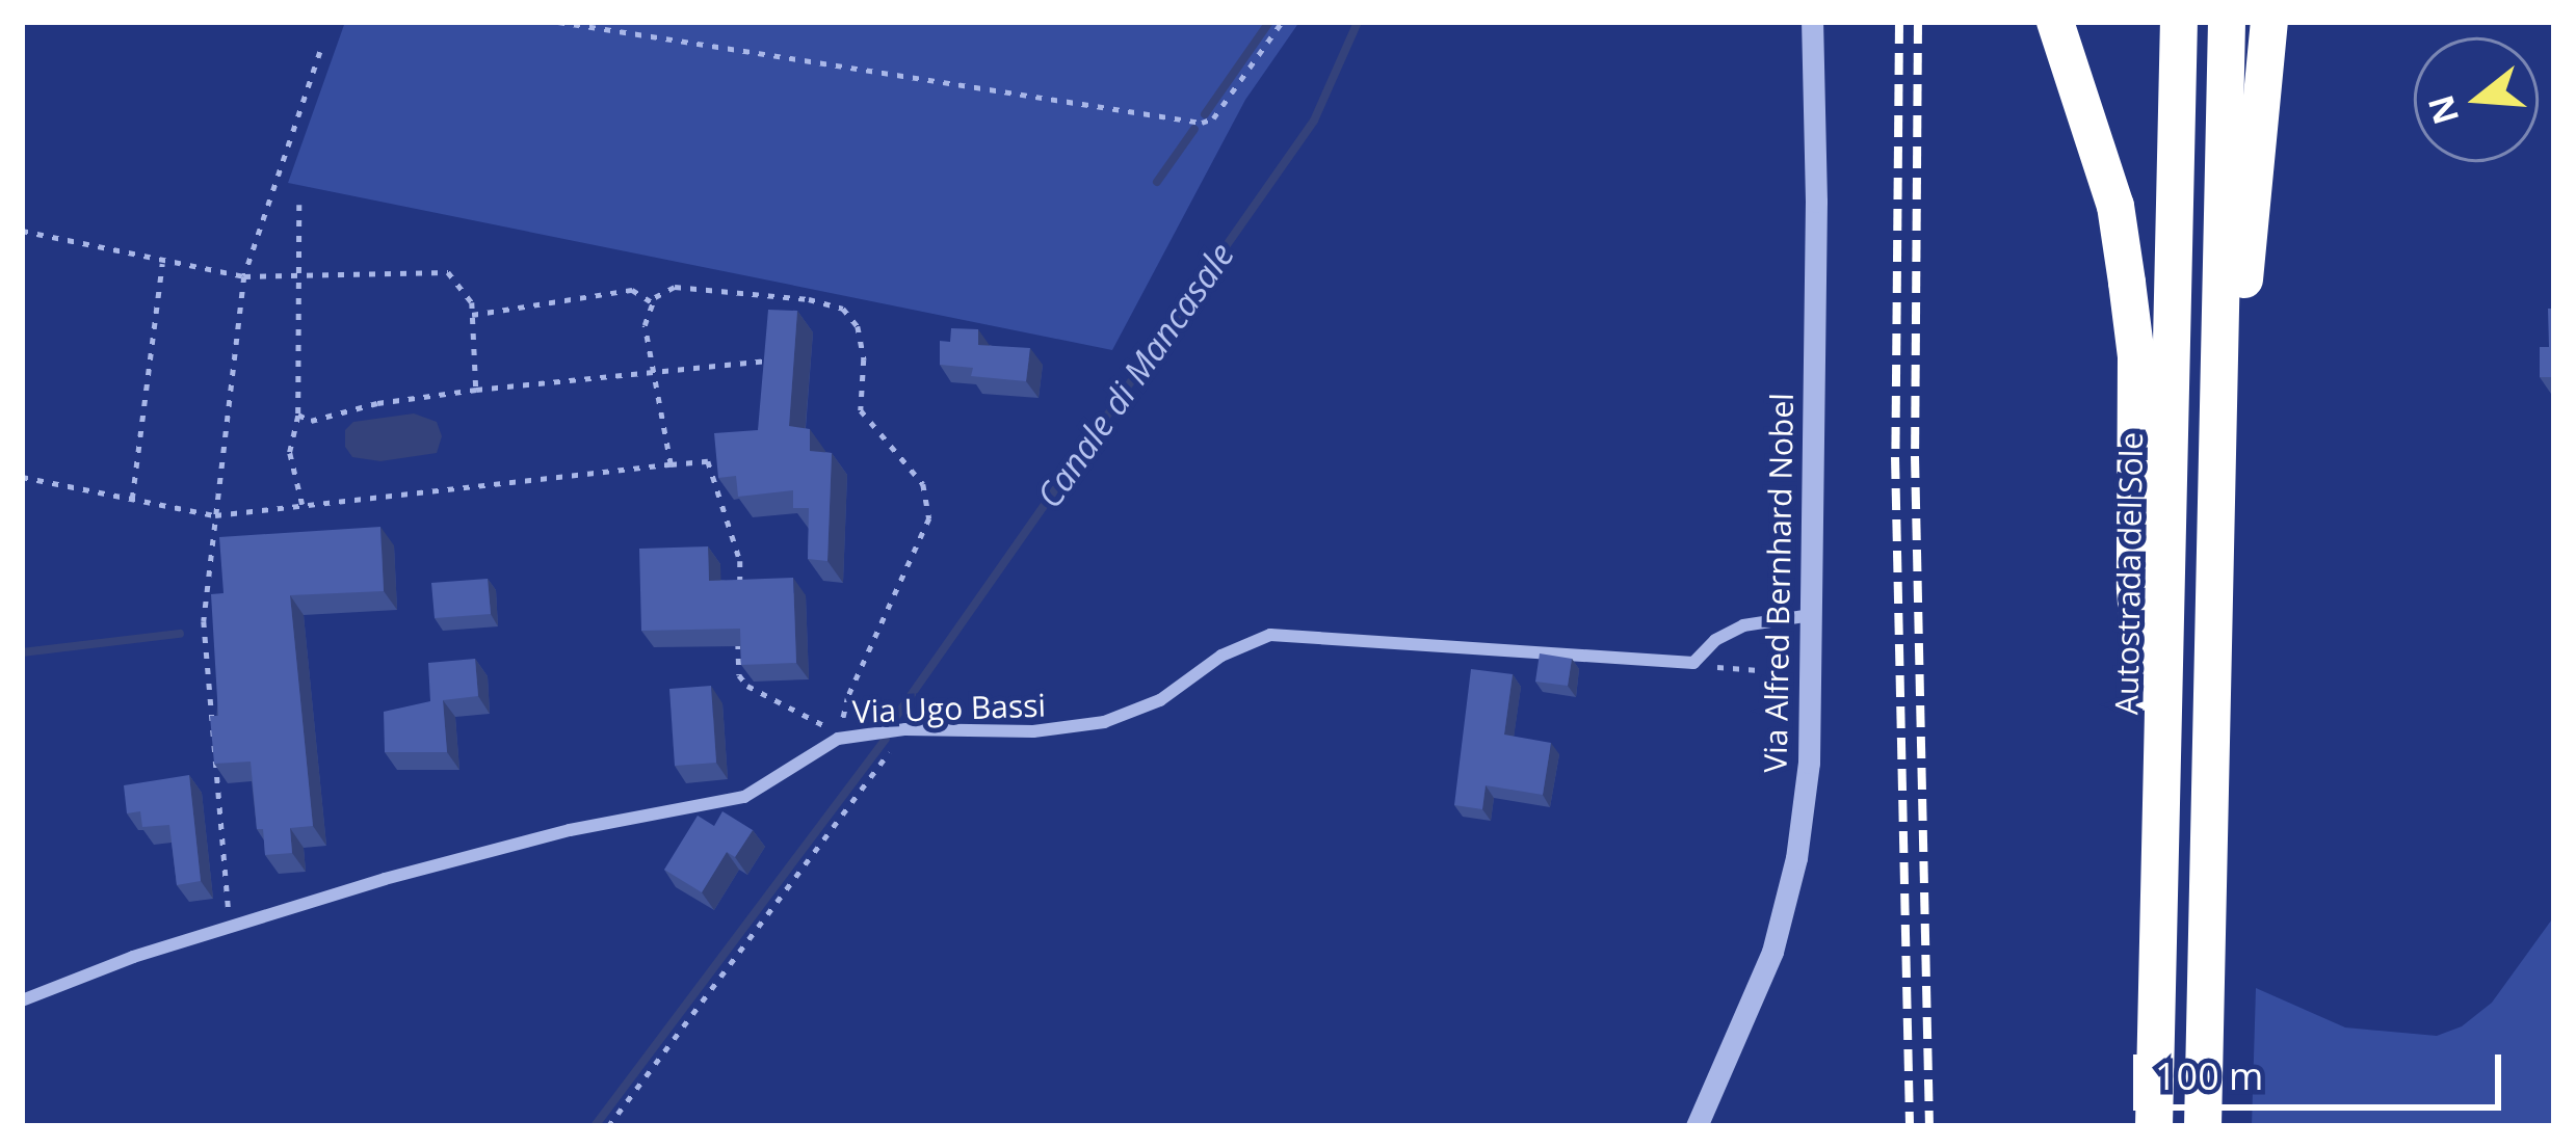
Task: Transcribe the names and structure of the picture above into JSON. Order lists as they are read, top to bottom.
{
  "streets": {
    "highway": ["Autostrada del Sole"],
    "street": ["Via Alfred Bernhard Nobel", "Via Ugo Bassi"]
  },
  "water": ["Canale di Mancasale"],
  "scale_bar": "100 m",
  "north": "left"
}
